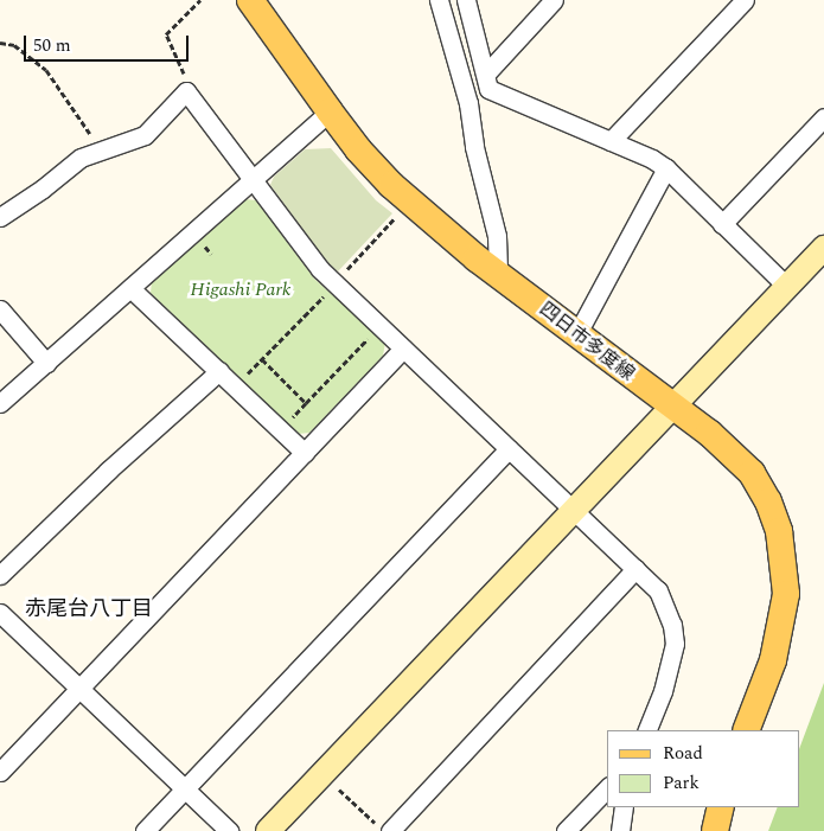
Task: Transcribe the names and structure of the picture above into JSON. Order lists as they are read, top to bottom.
{
  "streets": {
    "main road": ["四日市多度線"]
  },
  "districts": ["赤尾台八丁目"],
  "parks": ["Higashi Park"],
  "legend": ["Road", "Park"],
  "scale_bar": "50 m"
}
